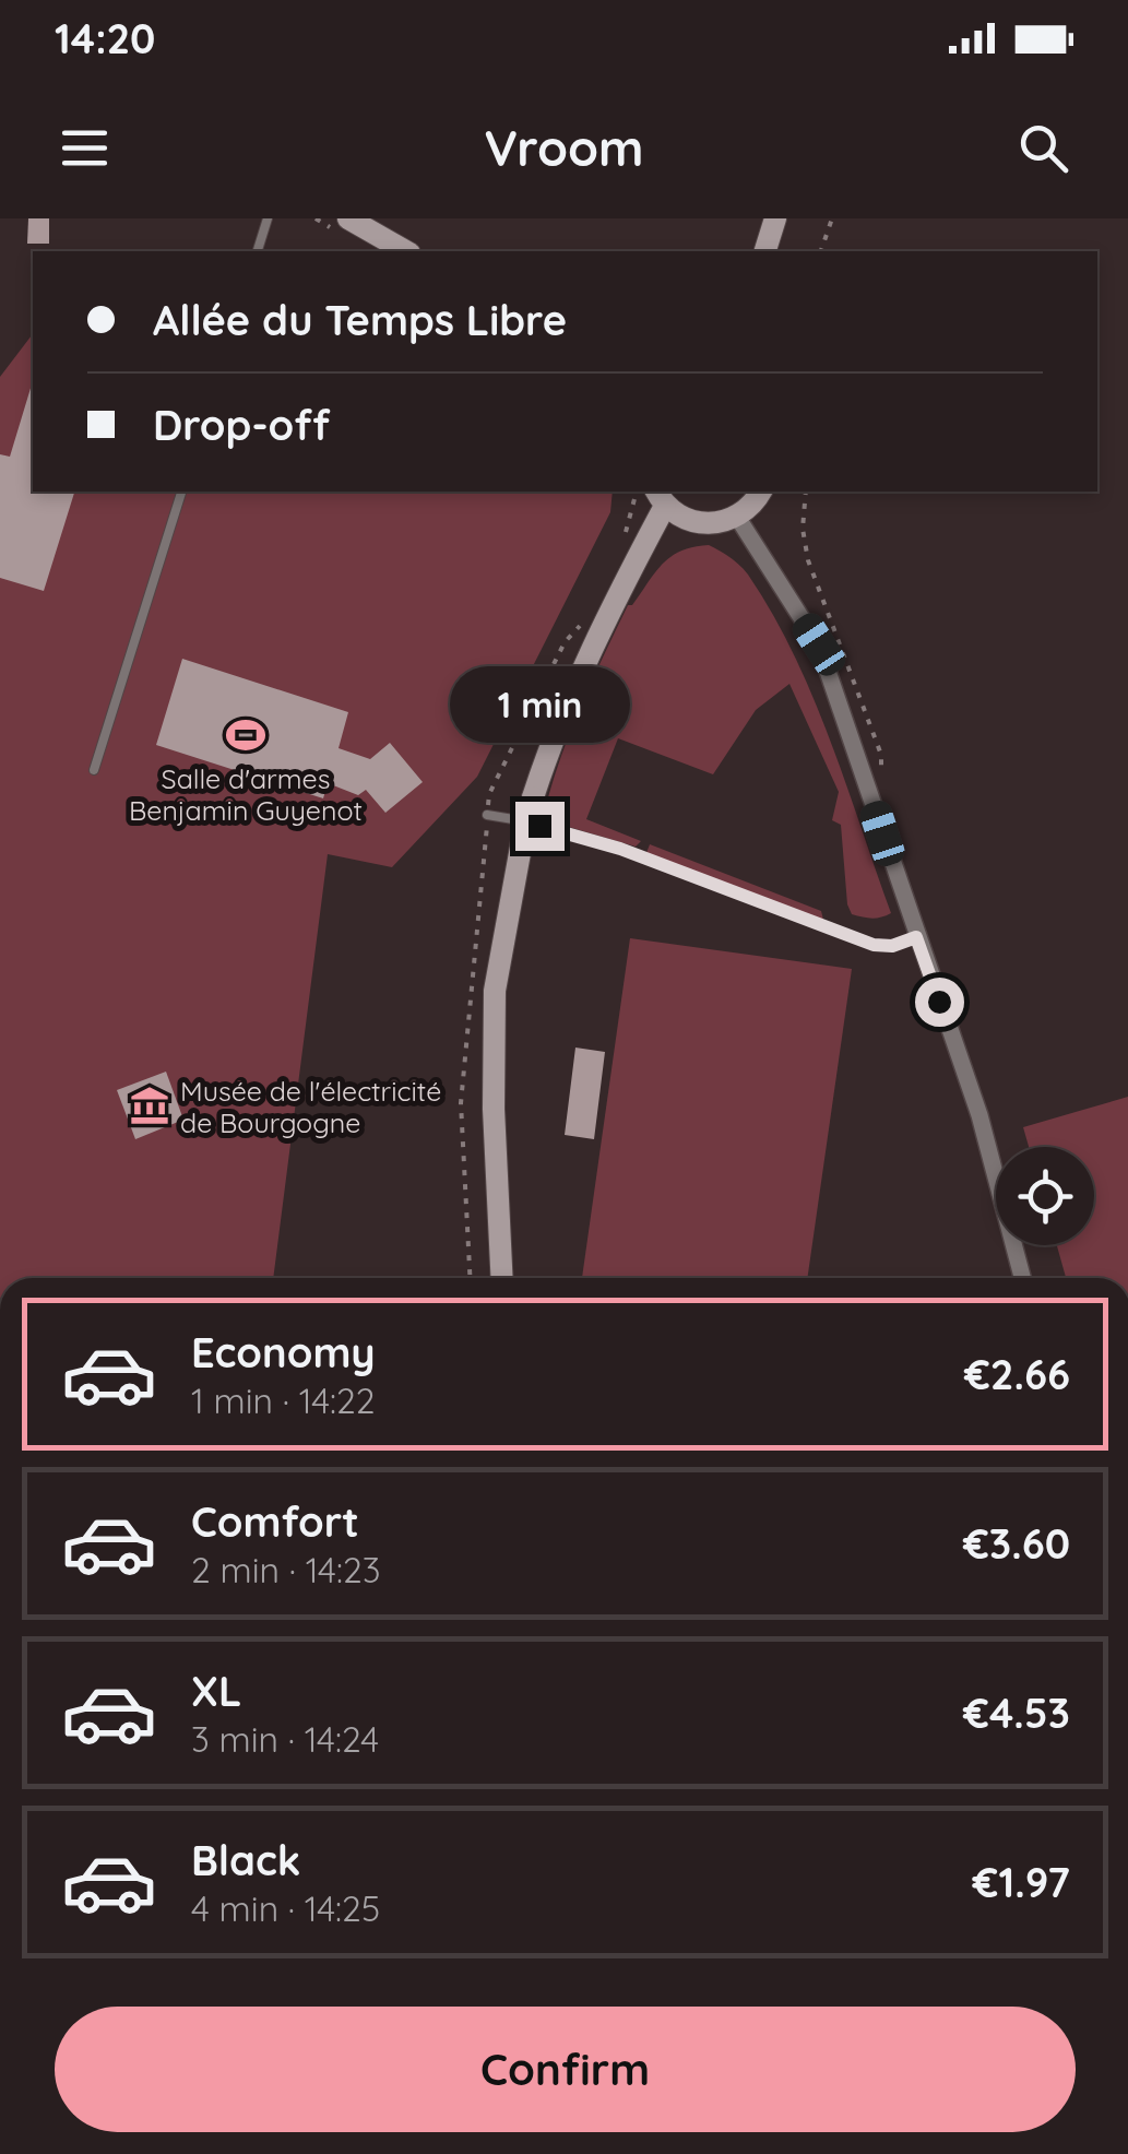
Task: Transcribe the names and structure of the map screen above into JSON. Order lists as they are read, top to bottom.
{
  "places": {
    "sports": ["Salle d'armes Benjamin Guyenot"],
    "museum": ["Musée de l'électricité de Bourgogne"]
  },
  "page": {
    "status": "14:20",
    "header": "Vroom",
    "banner": ["Allée du Temps Libre", "Drop-off"],
    "bubble": "1 min",
    "list": [
      {
        "name": "Economy",
        "note": "1 min · 14:22",
        "value": "€2.66"
      },
      {
        "name": "Comfort",
        "note": "2 min · 14:23",
        "value": "€3.60"
      },
      {
        "name": "XL",
        "note": "3 min · 14:24",
        "value": "€4.53"
      },
      {
        "name": "Black",
        "note": "4 min · 14:25",
        "value": "€1.97"
      }
    ],
    "buttons": "Confirm"
  }
}
